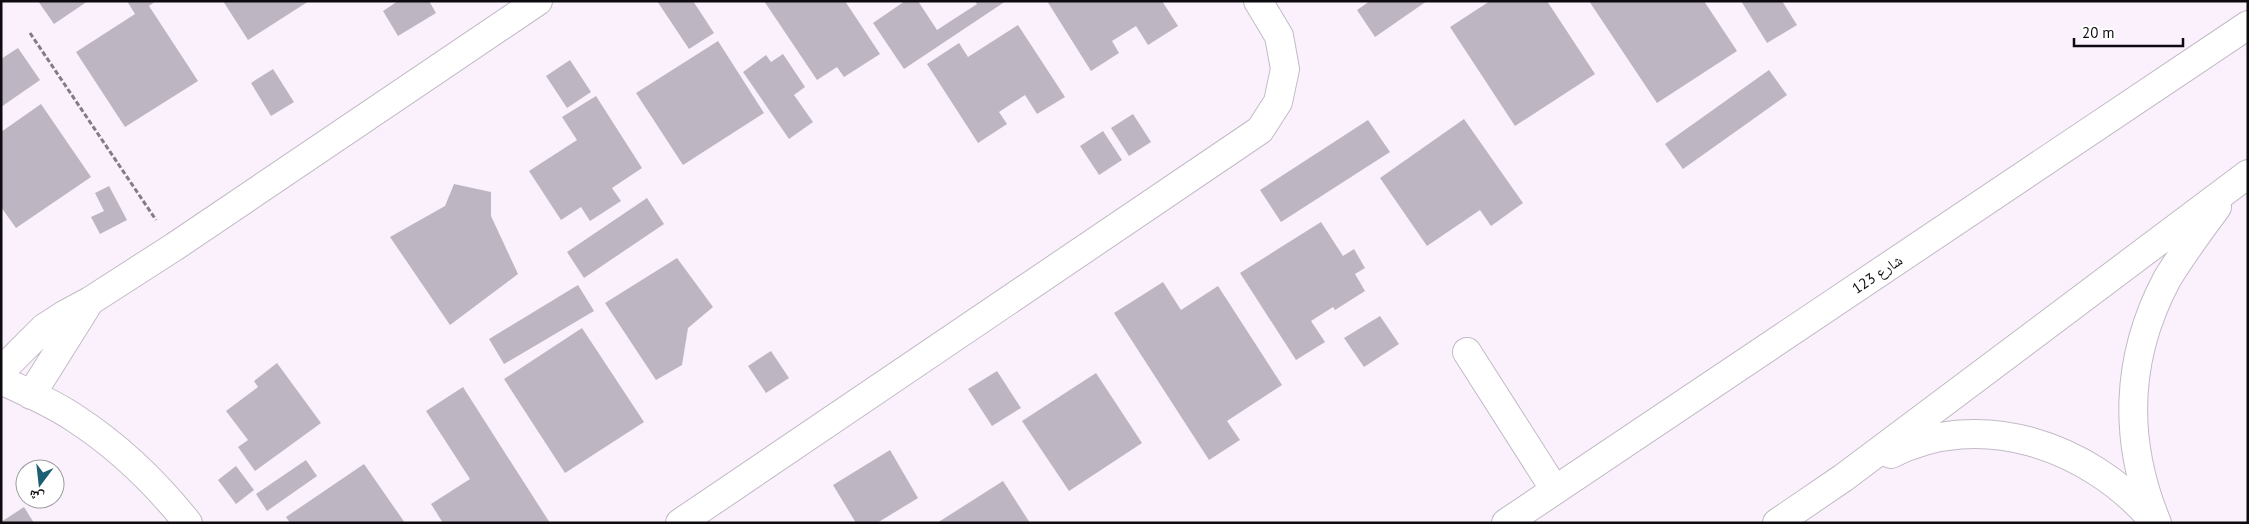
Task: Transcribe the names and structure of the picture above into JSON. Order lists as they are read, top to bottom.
{
  "streets": {
    "street": ["شارع 123"]
  },
  "scale_bar": "20 m",
  "north": "bottom"
}
